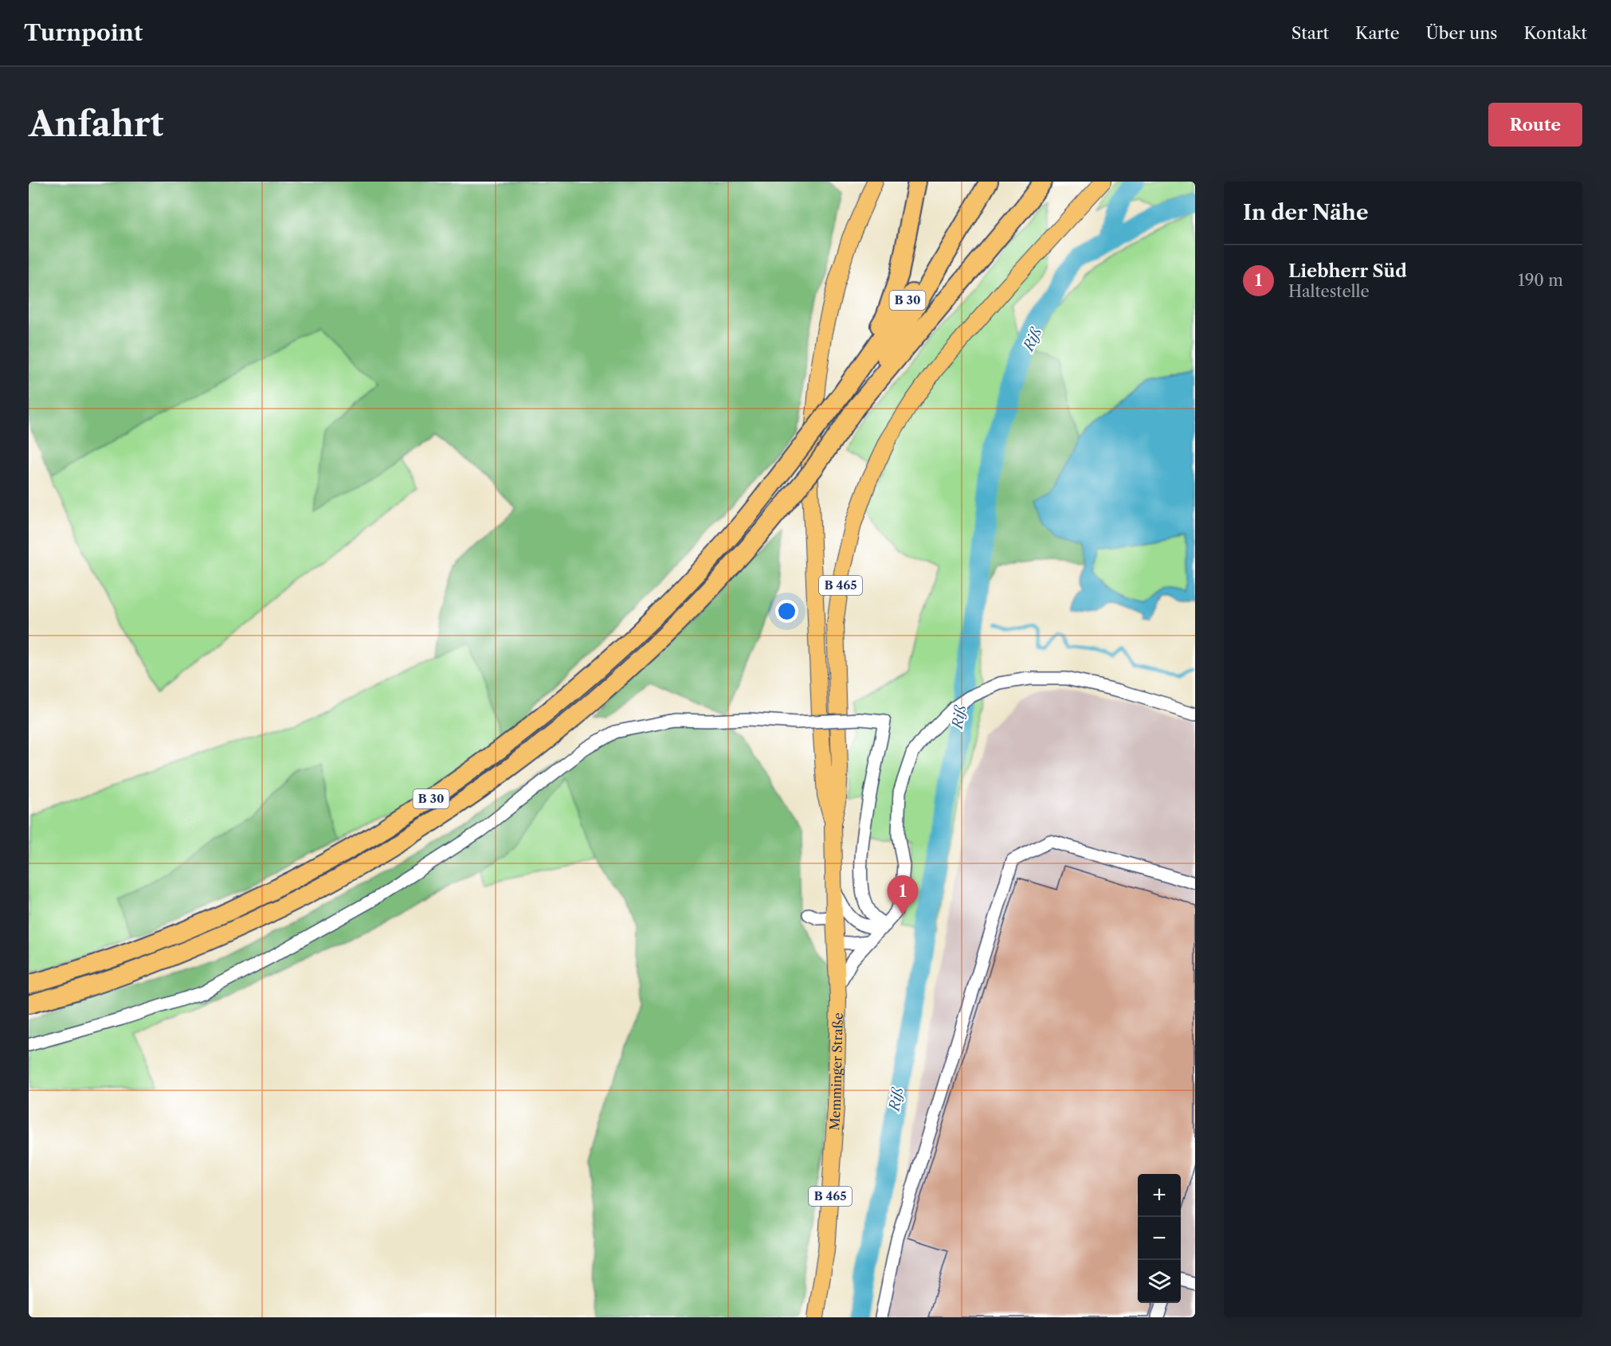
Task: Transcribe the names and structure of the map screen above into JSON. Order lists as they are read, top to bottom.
{
  "streets": {
    "highway": ["B 30"],
    "main road": ["B 465", "Memminger Straße"]
  },
  "crossings": [
    ["B 465", "Memminger Straße"]
  ],
  "water": ["Riß"],
  "page": {
    "header": "Turnpoint",
    "nav": [
      "Start",
      "Karte",
      "Über uns",
      "Kontakt"
    ],
    "buttons": "Route",
    "title": "Anfahrt",
    "heading": "In der Nähe",
    "list": [
      {
        "mark": "1",
        "name": "Liebherr Süd",
        "note": "Haltestelle",
        "value": "190 m"
      }
    ],
    "pins": "1",
    "map_buttons": ["+", "−"]
  }
}
